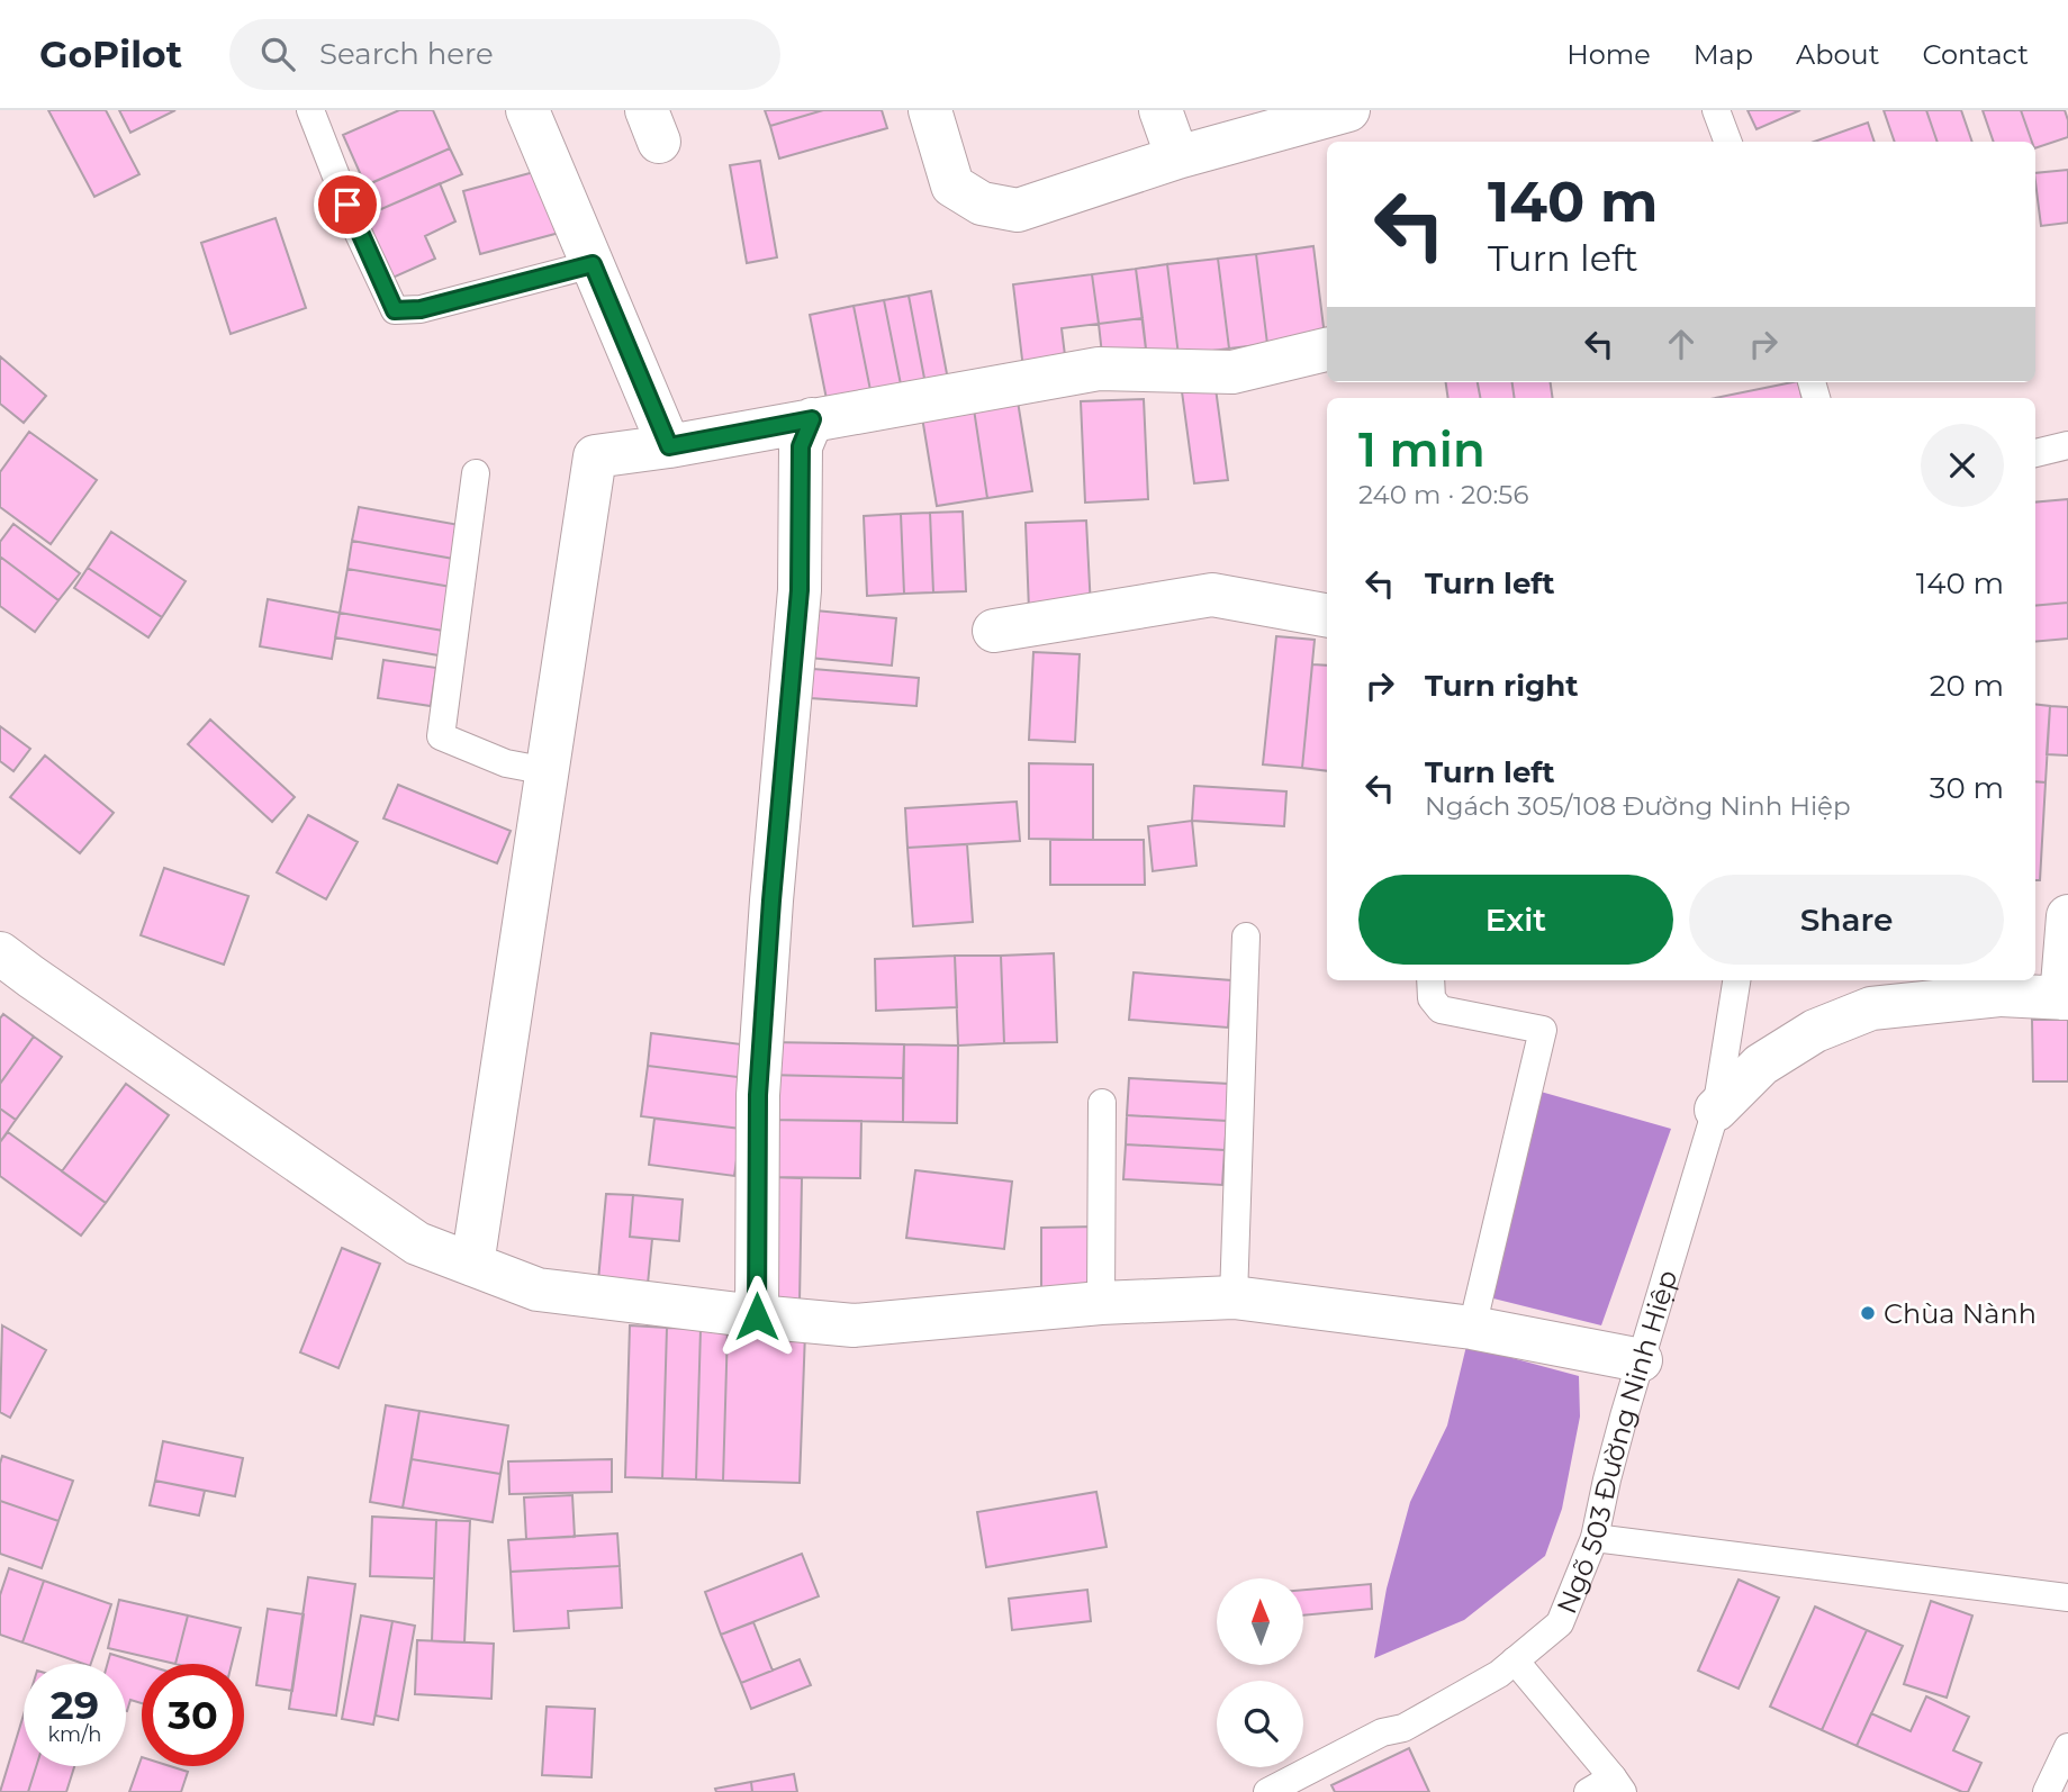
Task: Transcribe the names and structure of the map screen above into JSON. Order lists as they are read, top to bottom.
{
  "streets": {
    "lane": ["Ngõ 503 Đường Ninh Hiệp"]
  },
  "places": ["Chùa Nành"],
  "north": "top",
  "page": {
    "header": "GoPilot",
    "search": "Search here",
    "nav": [
      "Home",
      "Map",
      "About",
      "Contact"
    ],
    "turn": ["140 m", "Turn left"],
    "heading": ["1 min", "240 m · 20:56"],
    "list": [
      {
        "name": "Turn left",
        "value": "140 m"
      },
      {
        "name": "Turn right",
        "value": "20 m"
      },
      {
        "name": "Turn left",
        "note": "Ngách 305/108 Đường Ninh Hiệp",
        "value": "30 m"
      }
    ],
    "buttons": ["Exit", "Share"],
    "speed": "29 km/h",
    "limit": "30"
  }
}
